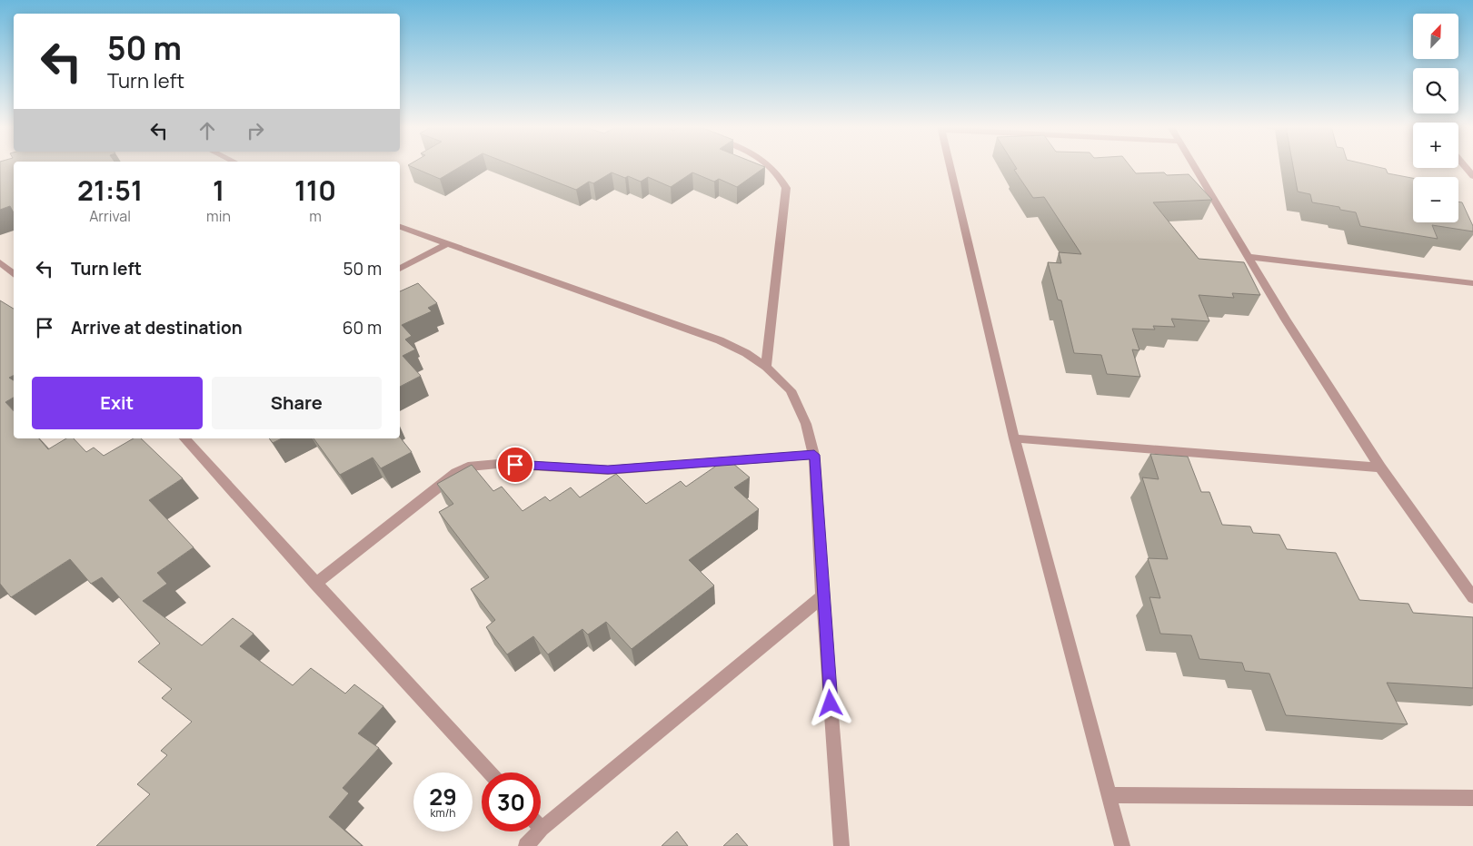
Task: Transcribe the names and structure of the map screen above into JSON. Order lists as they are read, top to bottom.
{
  "north": "top right",
  "page": {
    "map_buttons": ["+", "−"],
    "turn": ["50 m", "Turn left"],
    "eta": [
      "21:51",
      "Arrival",
      "1",
      "min",
      "110",
      "m"
    ],
    "list": [
      {
        "name": "Turn left",
        "value": "50 m"
      },
      {
        "name": "Arrive at destination",
        "value": "60 m"
      }
    ],
    "buttons": ["Exit", "Share"],
    "speed": "29 km/h",
    "limit": "30"
  }
}
